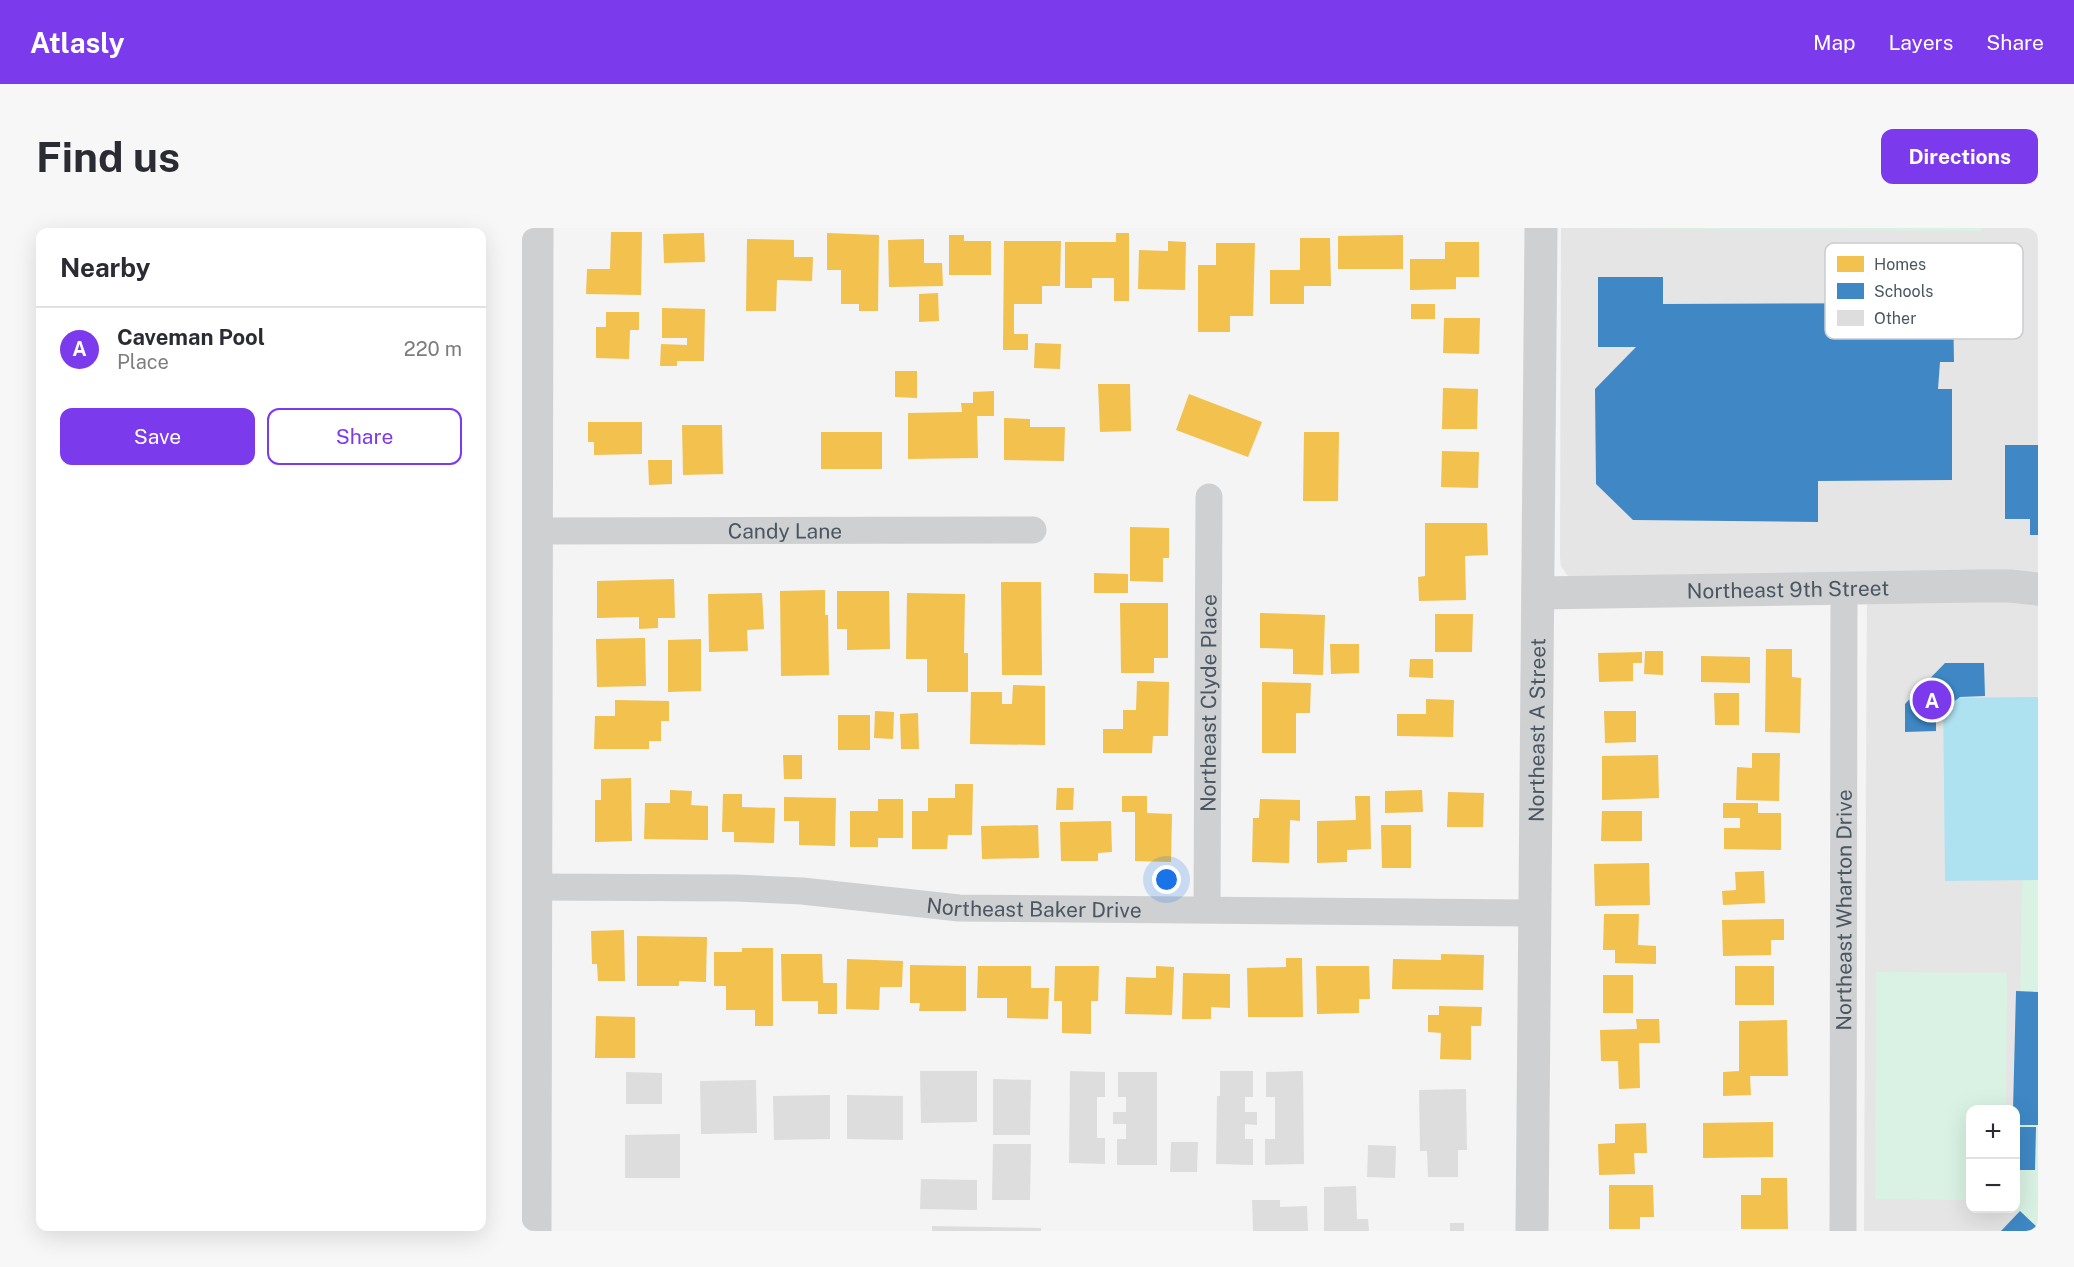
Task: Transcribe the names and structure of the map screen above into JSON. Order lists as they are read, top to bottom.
{
  "streets": {
    "street": [
      "Candy Lane",
      "Northeast 9th Street",
      "Northeast Clyde Place",
      "Northeast A Street",
      "Northeast Baker Drive",
      "Northeast Wharton Drive"
    ]
  },
  "crossings": [
    ["Northeast 9th Street", "Northeast A Street"],
    ["Northeast 9th Street", "Northeast Wharton Drive"],
    ["Northeast Clyde Place", "Northeast Baker Drive"],
    ["Northeast A Street", "Northeast Baker Drive"]
  ],
  "legend": ["Homes", "Schools", "Other"],
  "page": {
    "header": "Atlasly",
    "nav": ["Map", "Layers", "Share"],
    "buttons": [
      "Directions",
      ["Save", "Share"]
    ],
    "title": "Find us",
    "heading": "Nearby",
    "list": [
      {
        "mark": "A",
        "name": "Caveman Pool",
        "note": "Place",
        "value": "220 m"
      }
    ],
    "pins": "A",
    "map_buttons": ["+", "−"]
  }
}
